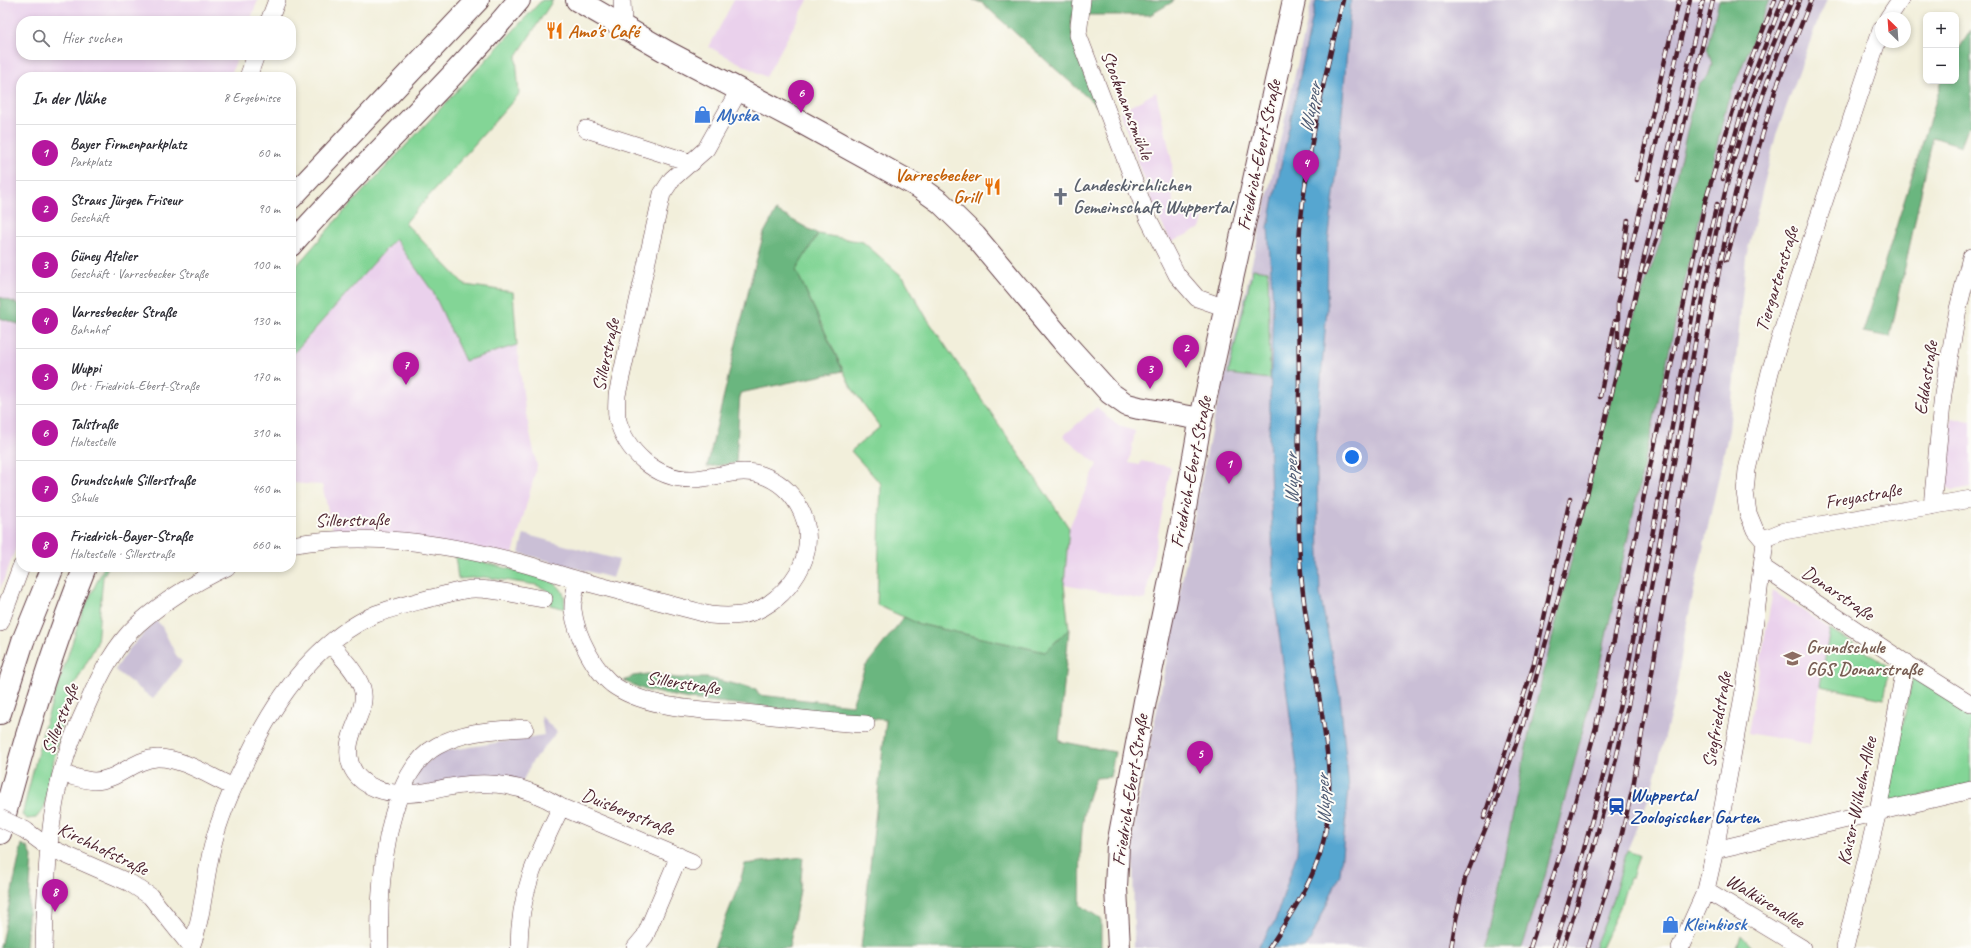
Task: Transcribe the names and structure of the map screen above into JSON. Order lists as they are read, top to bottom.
{
  "streets": {
    "main road": ["Friedrich-Ebert-Straße"],
    "street": [
      "Stockmannsmühle",
      "Tiergartenstraße",
      "Sillerstraße",
      "Eddastraße",
      "Freyastraße",
      "Donarstraße",
      "Siegfriedstraße",
      "Kaiser-Wilhelm-Allee",
      "Duisbergstraße",
      "Kirchhofstraße",
      "Walkürenallee"
    ]
  },
  "crossings": [
    ["Stockmannsmühle", "Friedrich-Ebert-Straße"],
    ["Tiergartenstraße", "Freyastraße"],
    ["Tiergartenstraße", "Siegfriedstraße"],
    ["Sillerstraße", "Kirchhofstraße"],
    ["Eddastraße", "Freyastraße"],
    ["Freyastraße", "Siegfriedstraße"],
    ["Donarstraße", "Siegfriedstraße"],
    ["Donarstraße", "Kaiser-Wilhelm-Allee"],
    ["Siegfriedstraße", "Walkürenallee"]
  ],
  "water": ["Wupper"],
  "places": {
    "restaurant": ["Amo's Café", "Varresbecker Grill"],
    "shop": ["Myska", "Kleinkiosk"],
    "church": ["Landeskirchlichen Gemeinschaft Wuppertal"],
    "school or university": ["Grundschule GGS Donarstraße"],
    "station": ["Wuppertal Zoologischer Garten"]
  },
  "north": "top left",
  "page": {
    "map_buttons": ["+", "−"],
    "search": "Hier suchen",
    "heading": ["In der Nähe", "8 Ergebnisse"],
    "pins": [
      "6",
      "4",
      "2",
      "7",
      "3",
      "1",
      "5",
      "8"
    ],
    "list": [
      {
        "mark": "1",
        "name": "Bayer Firmenparkplatz",
        "note": "Parkplatz",
        "value": "60 m"
      },
      {
        "mark": "2",
        "name": "Straus Jürgen Friseur",
        "note": "Geschäft",
        "value": "90 m"
      },
      {
        "mark": "3",
        "name": "Güney Atelier",
        "note": "Geschäft · Varresbecker Straße",
        "value": "100 m"
      },
      {
        "mark": "4",
        "name": "Varresbecker Straße",
        "note": "Bahnhof",
        "value": "130 m"
      },
      {
        "mark": "5",
        "name": "Wuppi",
        "note": "Ort · Friedrich-Ebert-Straße",
        "value": "170 m"
      },
      {
        "mark": "6",
        "name": "Talstraße",
        "note": "Haltestelle",
        "value": "310 m"
      },
      {
        "mark": "7",
        "name": "Grundschule Sillerstraße",
        "note": "Schule",
        "value": "460 m"
      },
      {
        "mark": "8",
        "name": "Friedrich-Bayer-Straße",
        "note": "Haltestelle · Sillerstraße",
        "value": "660 m"
      }
    ]
  }
}
